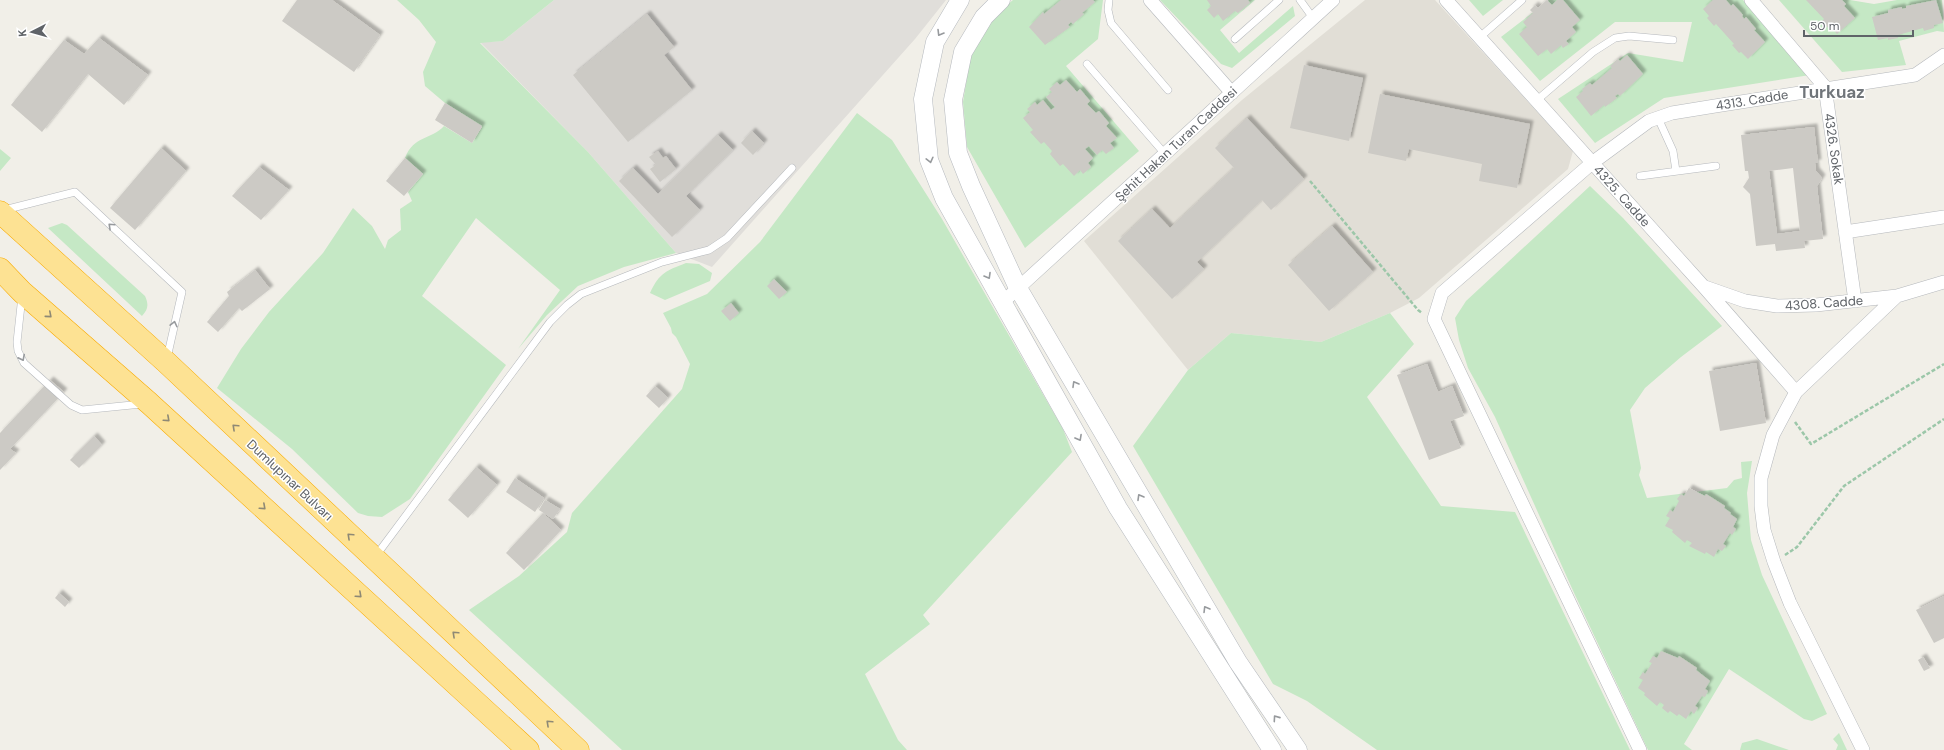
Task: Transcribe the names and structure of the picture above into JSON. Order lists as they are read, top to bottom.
{
  "streets": {
    "highway": ["Dumlupınar Bulvarı"],
    "street": [
      "4313. Cadde",
      "Şehit Hakan Turan Caddesi",
      "4326. Sokak",
      "4325. Cadde",
      "4308. Cadde"
    ]
  },
  "crossings": [
    ["4313. Cadde", "4326. Sokak"],
    ["4313. Cadde", "4325. Cadde"],
    ["4326. Sokak", "4308. Cadde"],
    ["4325. Cadde", "4308. Cadde"]
  ],
  "districts": ["Turkuaz"],
  "scale_bar": "50 m",
  "north": "left"
}
